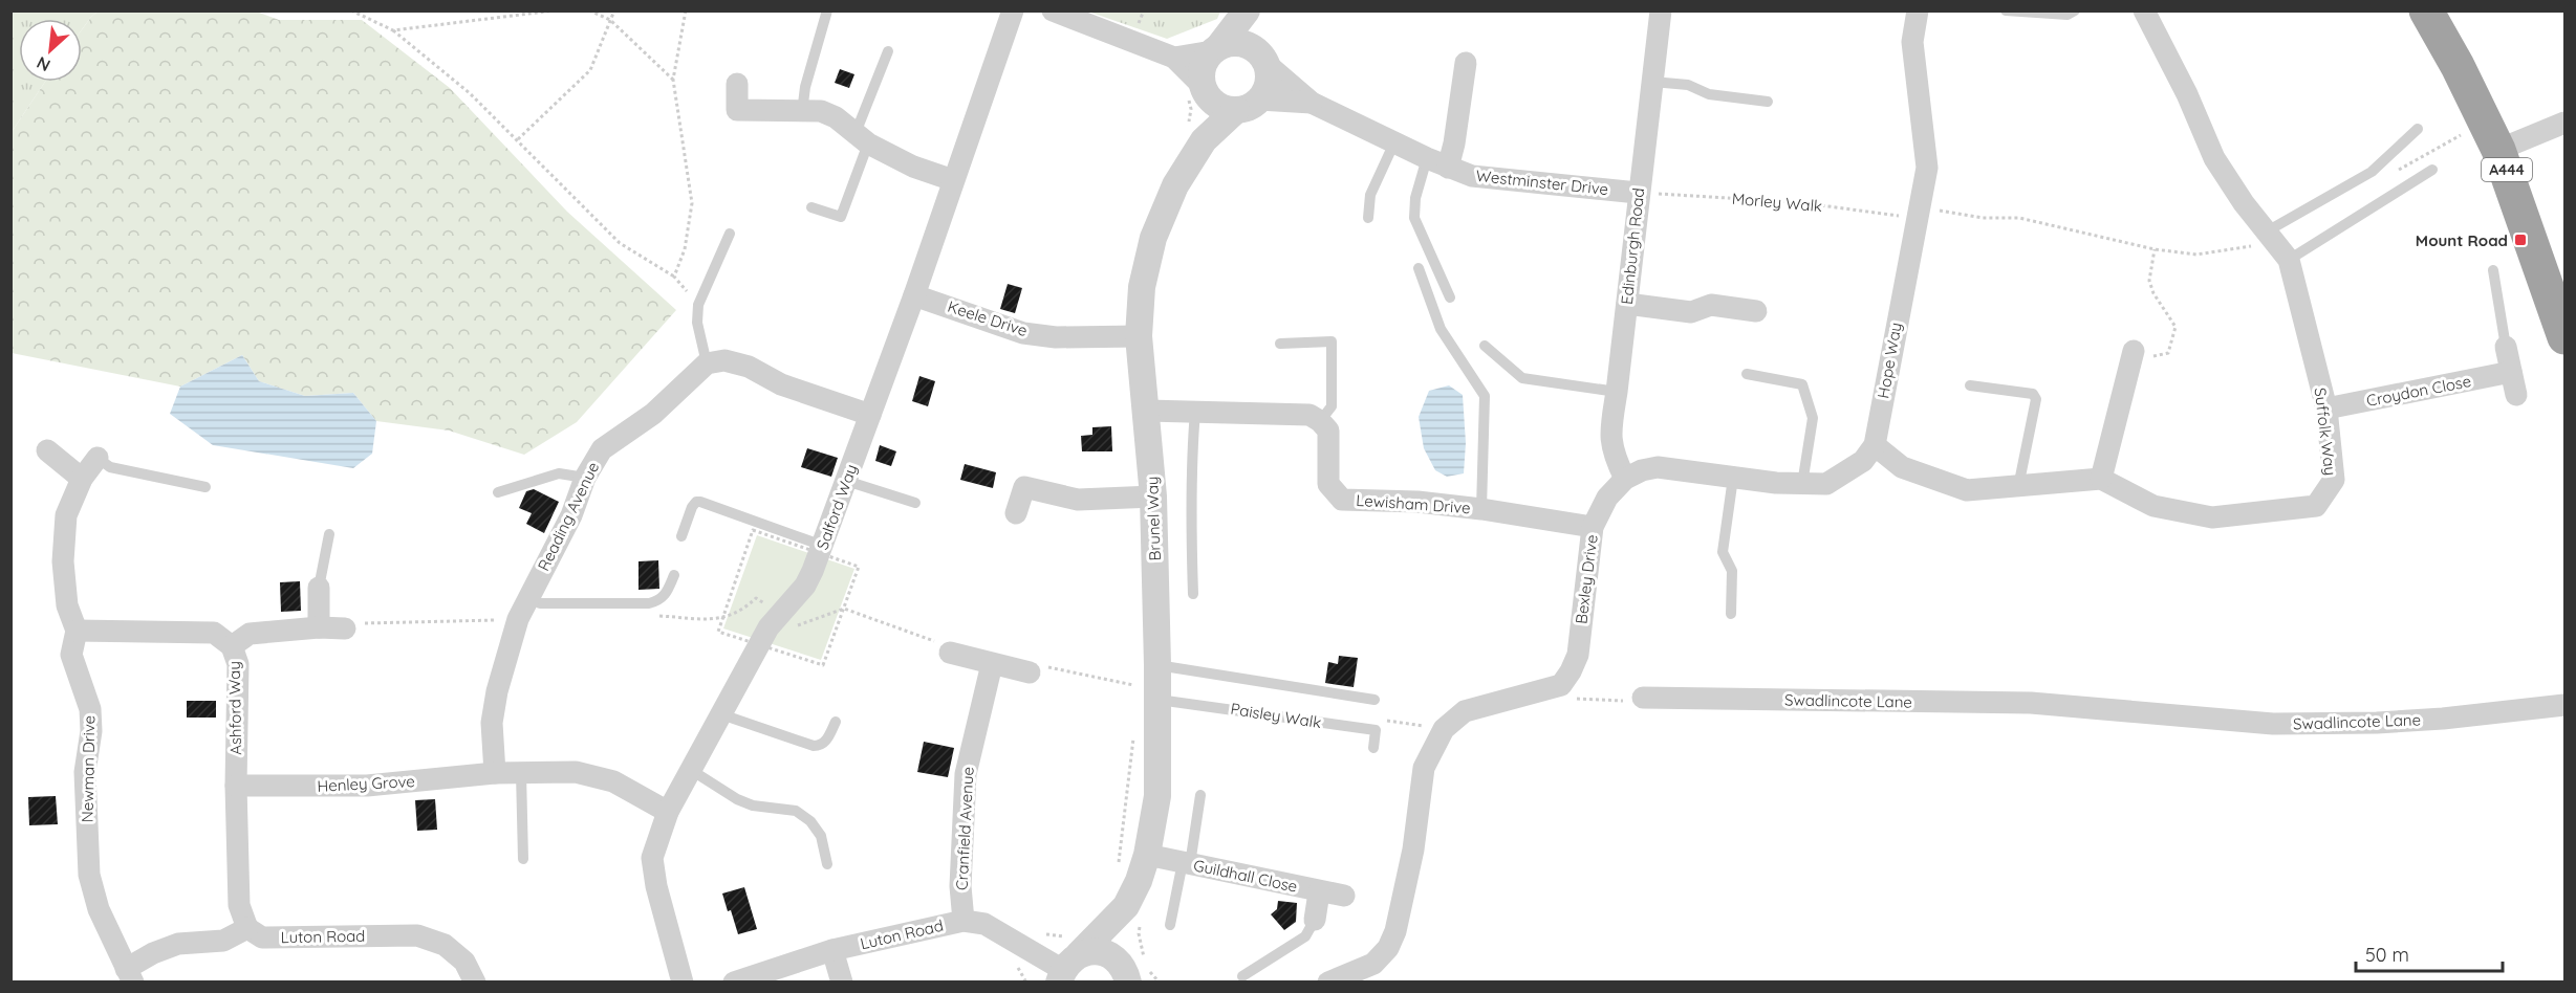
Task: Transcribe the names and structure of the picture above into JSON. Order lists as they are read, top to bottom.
{
  "streets": {
    "highway": ["A444"],
    "street": [
      "Westminster Drive",
      "Edinburgh Road",
      "Keele Drive",
      "Hope Way",
      "Croydon Close",
      "Suffolk Way",
      "Lewisham Drive",
      "Salford Way",
      "Reading Avenue",
      "Brunel Way",
      "Bexley Drive",
      "Swadlincote Lane",
      "Ashford Way",
      "Newman Drive",
      "Henley Grove",
      "Cranfield Avenue",
      "Guildhall Close",
      "Luton Road"
    ],
    "lane": ["Paisley Walk"],
    "path": ["Morley Walk"]
  },
  "crossings": [
    ["Westminster Drive", "Morley Walk"],
    ["Westminster Drive", "Edinburgh Road"],
    ["Westminster Drive", "Brunel Way"],
    ["Morley Walk", "Edinburgh Road"],
    ["Morley Walk", "Hope Way"],
    ["Morley Walk", "Suffolk Way"],
    ["Edinburgh Road", "Bexley Drive"],
    ["Keele Drive", "Salford Way"],
    ["Keele Drive", "Brunel Way"],
    ["Croydon Close", "Suffolk Way"],
    ["Lewisham Drive", "Bexley Drive"],
    ["Salford Way", "Henley Grove"],
    ["Reading Avenue", "Henley Grove"],
    ["Brunel Way", "Paisley Walk"],
    ["Brunel Way", "Guildhall Close"],
    ["Brunel Way", "Luton Road"],
    ["Ashford Way", "Newman Drive"],
    ["Ashford Way", "Henley Grove"],
    ["Ashford Way", "Luton Road"],
    ["Cranfield Avenue", "Luton Road"]
  ],
  "places": {
    "transit": ["Mount Road"]
  },
  "scale_bar": "50 m",
  "north": "bottom left"
}
